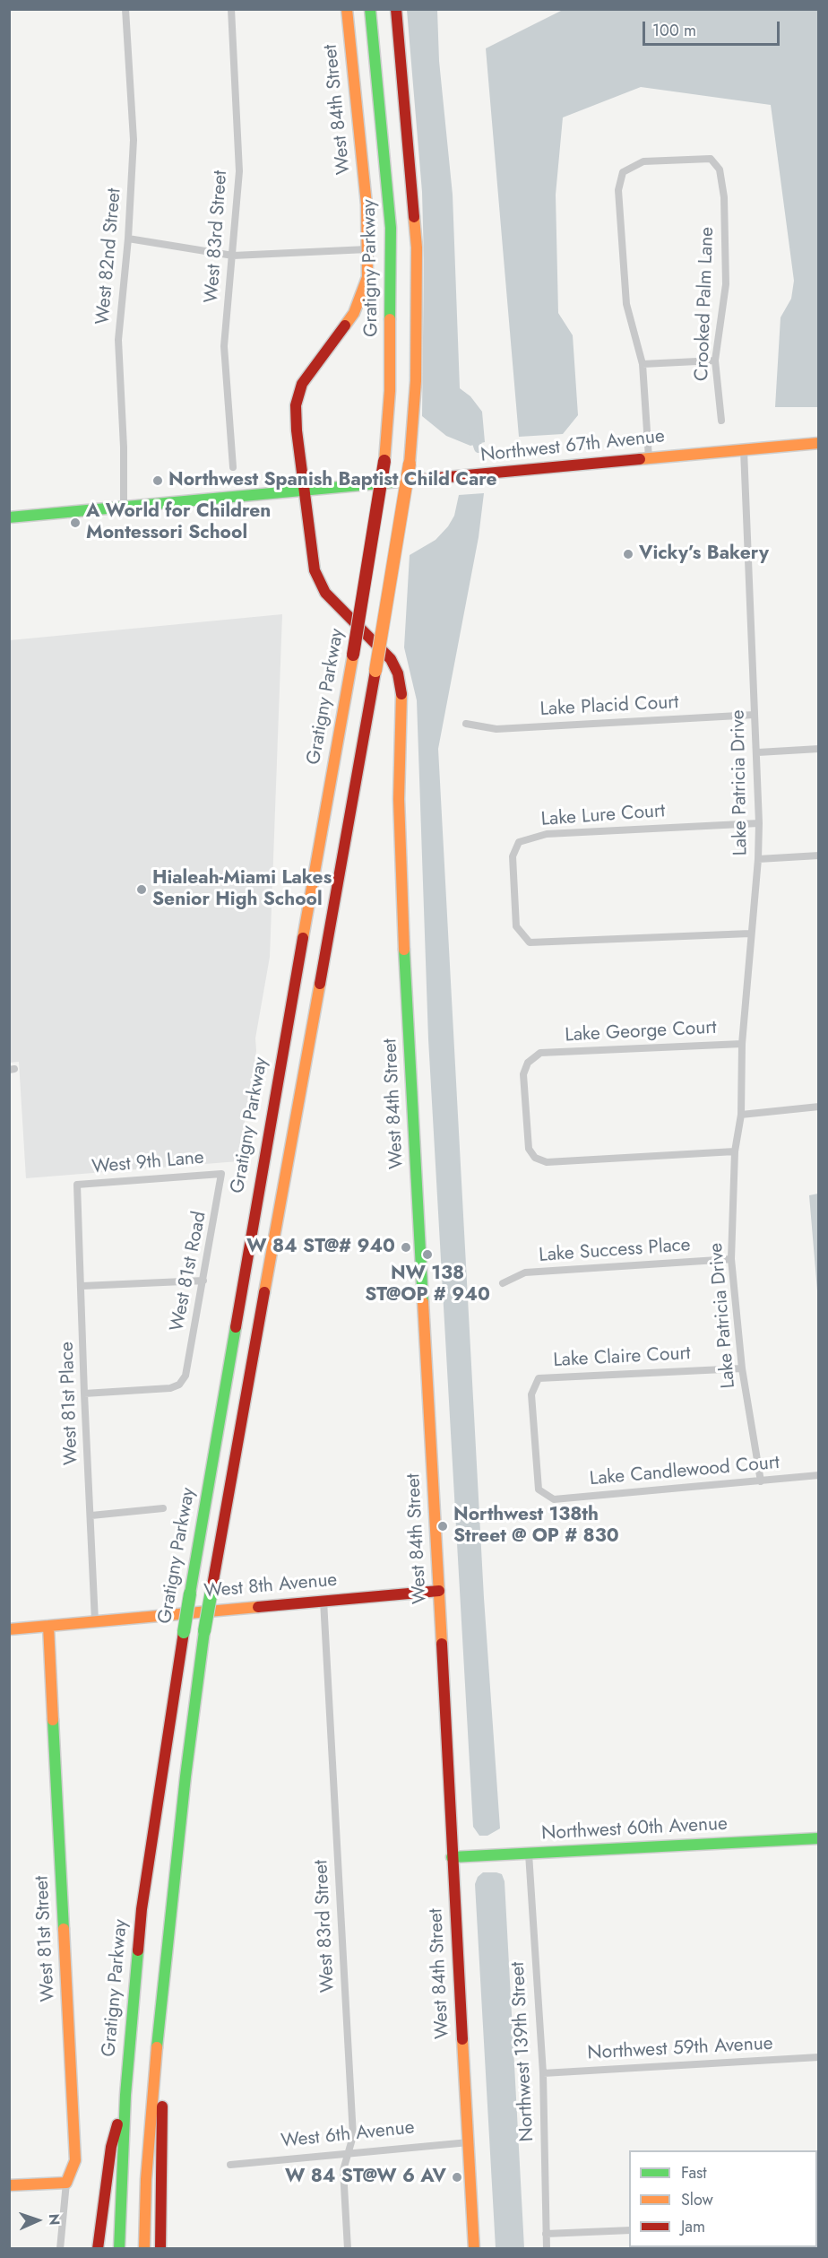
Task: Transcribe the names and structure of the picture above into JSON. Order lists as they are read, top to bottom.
{
  "streets": {
    "main road": [
      "West 84th Street",
      "Gratigny Parkway",
      "Northwest 67th Avenue",
      "West 8th Avenue",
      "Northwest 60th Avenue",
      "West 81st Street"
    ],
    "street": [
      "West 83rd Street",
      "West 82nd Street",
      "Crooked Palm Lane",
      "Lake Placid Court",
      "Lake Patricia Drive",
      "Lake Lure Court",
      "Lake George Court",
      "West 9th Lane",
      "Lake Success Place",
      "West 81st Road",
      "Lake Claire Court",
      "West 81st Place",
      "Lake Candlewood Court",
      "Northwest 59th Avenue",
      "Northwest 139th Street",
      "West 6th Avenue"
    ]
  },
  "crossings": [
    ["West 84th Street", "Northwest 67th Avenue"],
    ["West 84th Street", "West 8th Avenue"],
    ["West 84th Street", "Northwest 60th Avenue"],
    ["West 84th Street", "West 6th Avenue"],
    ["West 83rd Street", "West 8th Avenue"],
    ["West 83rd Street", "West 6th Avenue"],
    ["West 82nd Street", "Northwest 67th Avenue"],
    ["Northwest 67th Avenue", "Lake Patricia Drive"],
    ["Lake Placid Court", "Lake Patricia Drive"],
    ["Lake Patricia Drive", "Lake Lure Court"],
    ["Lake Patricia Drive", "Lake George Court"],
    ["Lake Patricia Drive", "Lake Success Place"],
    ["Lake Patricia Drive", "Lake Claire Court"],
    ["Lake Patricia Drive", "Lake Candlewood Court"],
    ["West 9th Lane", "West 81st Road"],
    ["West 9th Lane", "West 81st Place"],
    ["West 81st Road", "West 81st Place"],
    ["Lake Claire Court", "Lake Candlewood Court"],
    ["West 81st Place", "West 8th Avenue"],
    ["West 8th Avenue", "West 81st Street"],
    ["Northwest 60th Avenue", "Northwest 139th Street"],
    ["Northwest 59th Avenue", "Northwest 139th Street"]
  ],
  "places": [
    "Northwest Spanish Baptist Child Care",
    "A World for Children Montessori School",
    "Vicky’s Bakery",
    "Hialeah-Miami Lakes Senior High School",
    "W 84 ST@# 940",
    "NW 138 ST@OP # 940",
    "Northwest 138th Street @ OP # 830",
    "W 84 ST@W 6 AV"
  ],
  "legend": ["Fast", "Slow", "Jam"],
  "scale_bar": "100 m",
  "north": "right"
}
